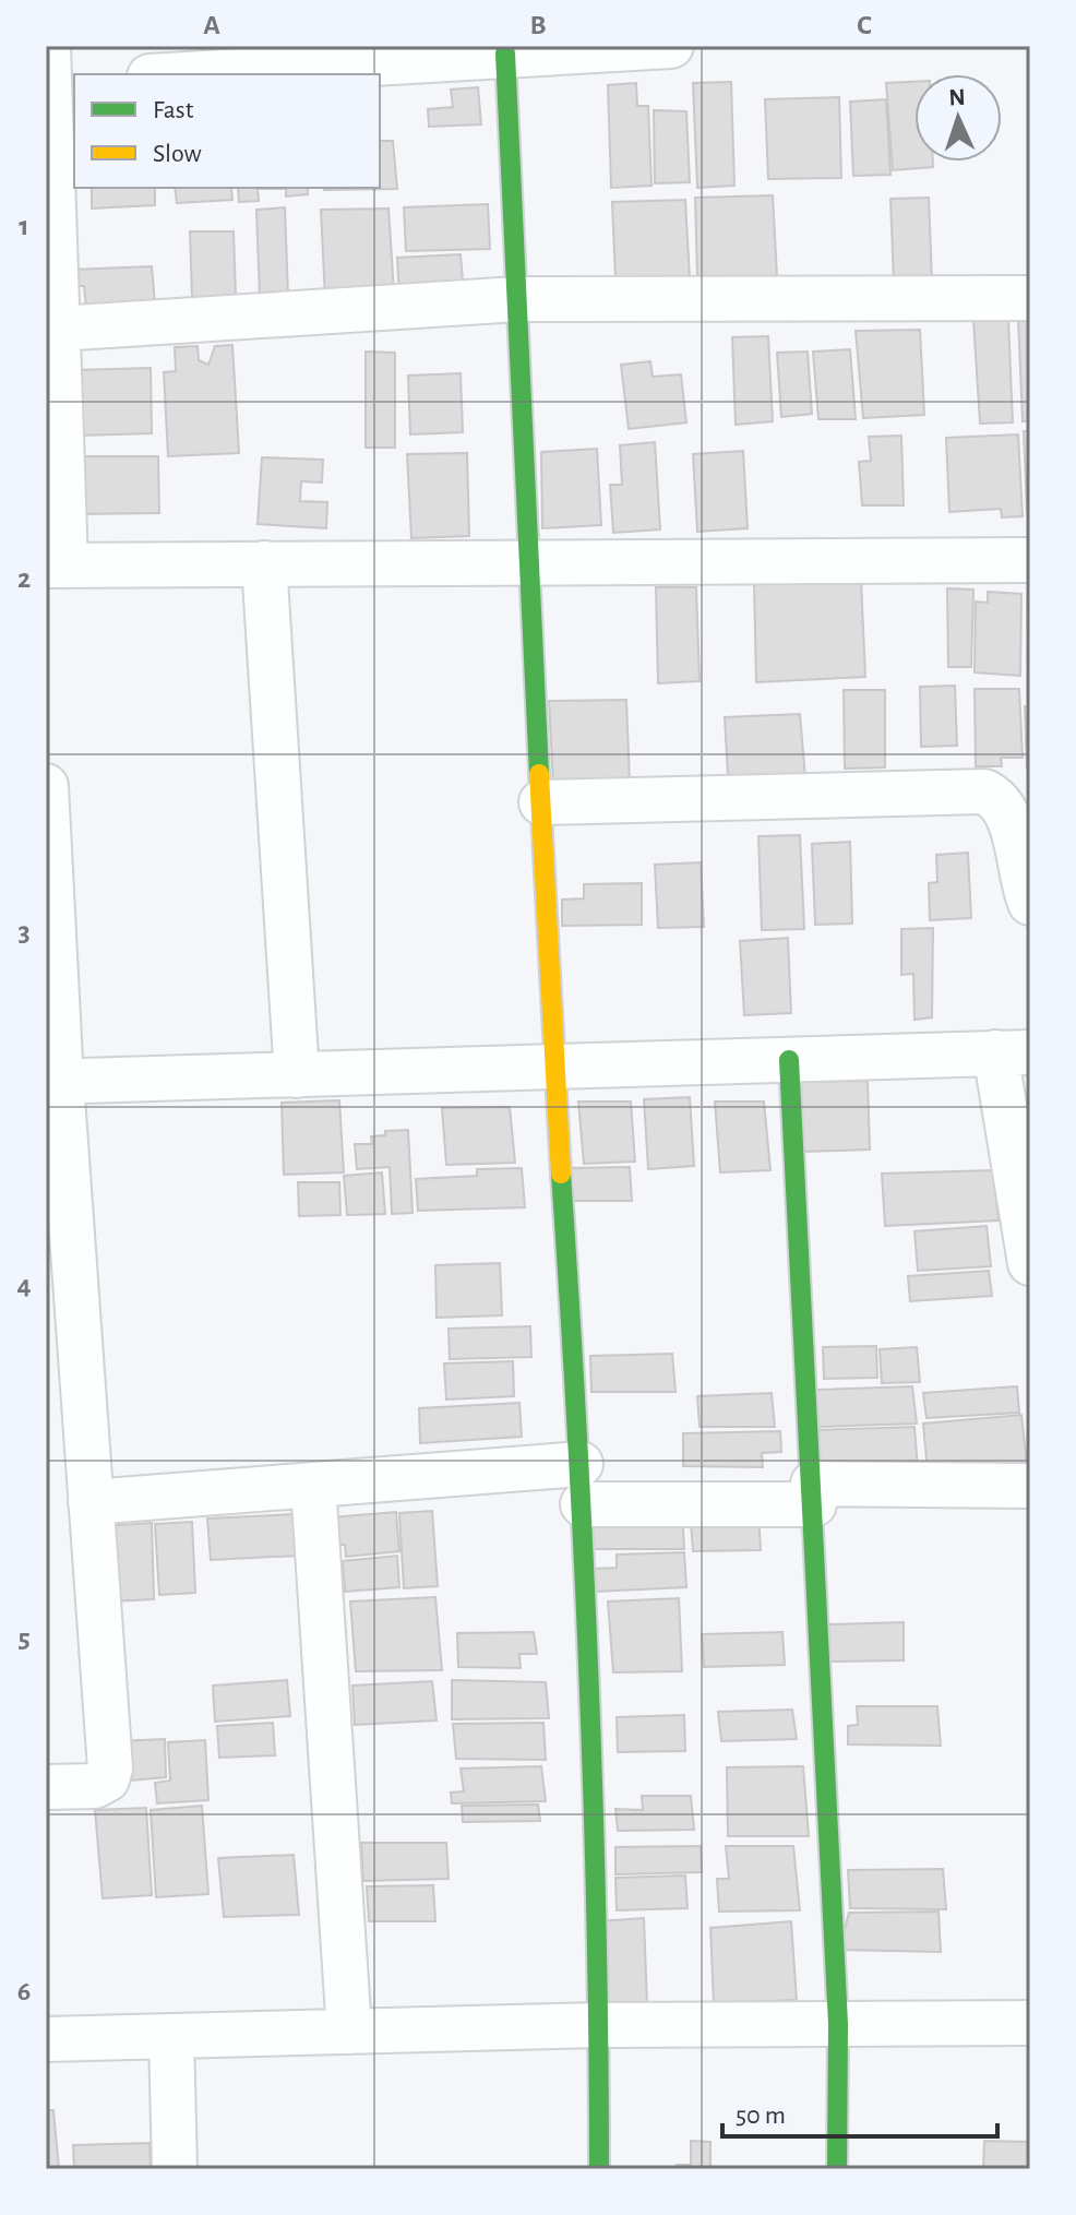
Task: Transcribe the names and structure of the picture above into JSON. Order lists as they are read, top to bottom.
{
  "legend": ["Fast", "Slow"],
  "scale_bar": "50 m",
  "north": "top",
  "grid": {
    "columns": ["A", "B", "C"],
    "rows": [
      "1",
      "2",
      "3",
      "4",
      "5",
      "6"
    ]
  }
}
